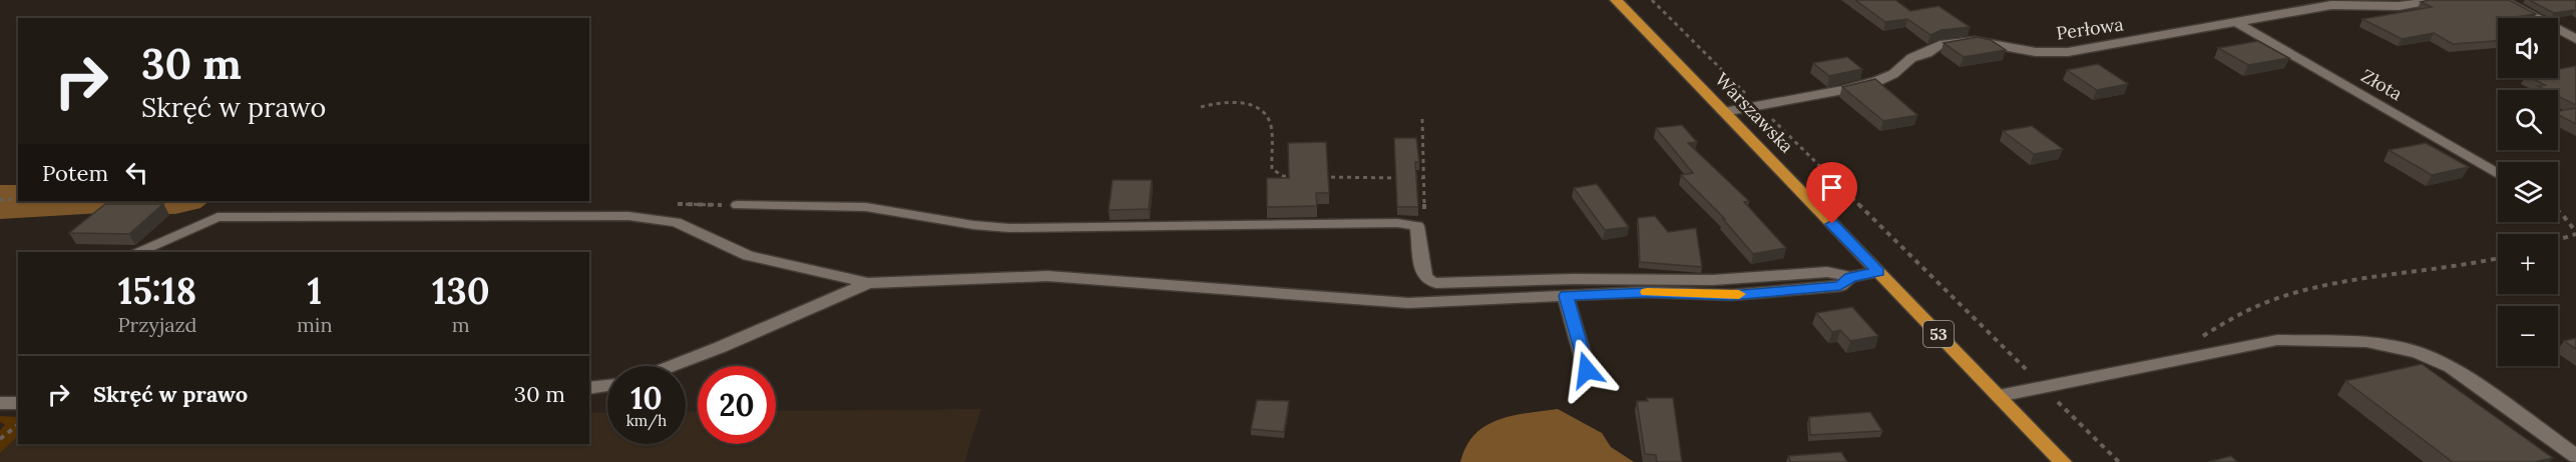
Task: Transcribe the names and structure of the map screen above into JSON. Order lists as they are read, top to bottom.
{
  "streets": {
    "main road": ["Warszawska", "53"],
    "street": ["Perłowa", "Złota"]
  },
  "crossings": [
    ["Perłowa", "Złota"],
    ["Perłowa", "Warszawska"]
  ],
  "page": {
    "map_buttons": ["+", "−"],
    "turn": ["30 m", "Skręć w prawo"],
    "then": "Potem",
    "eta": [
      "15:18",
      "Przyjazd",
      "1",
      "min",
      "130",
      "m"
    ],
    "list": [
      {
        "name": "Skręć w prawo",
        "value": "30 m"
      }
    ],
    "speed": "10 km/h",
    "limit": "20"
  }
}
